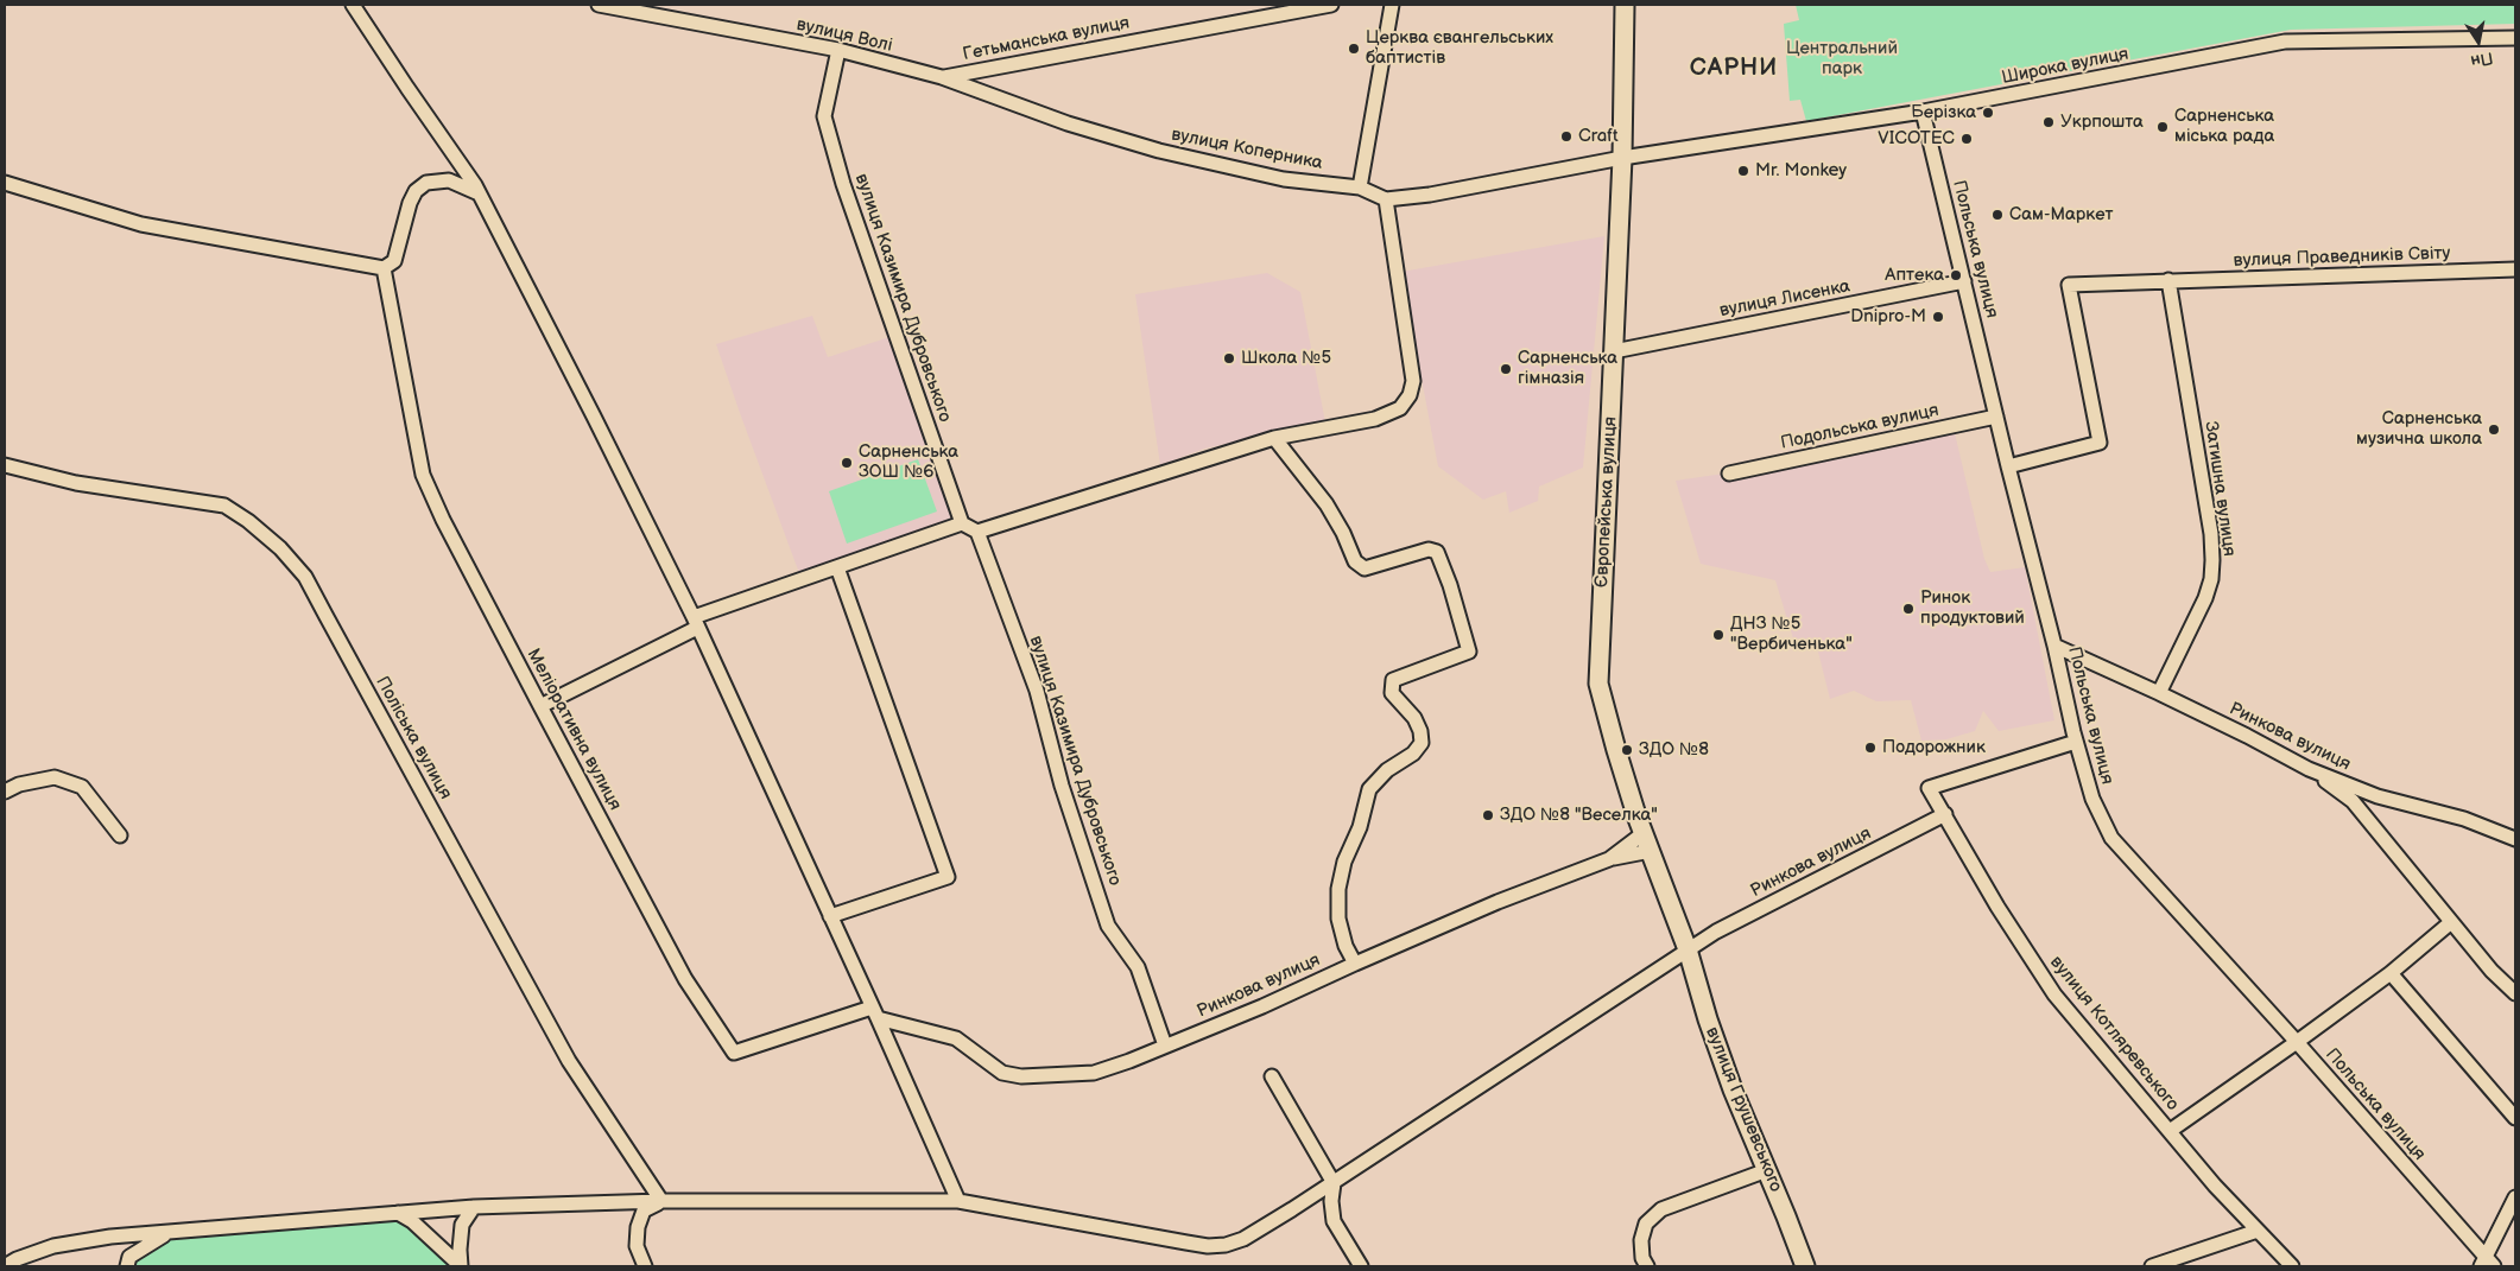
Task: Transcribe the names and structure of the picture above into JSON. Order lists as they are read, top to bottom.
{
  "streets": {
    "main road": ["Європейська вулиця", "вулиця Грушевського"],
    "street": [
      "вулиця Волі",
      "Гетьманська вулиця",
      "Широка вулиця",
      "вулиця Коперника",
      "Польська вулиця",
      "вулиця Праведників Світу",
      "вулиця Казимира Дубровського",
      "вулиця Лисенка",
      "Подольська вулиця",
      "Затишна вулиця",
      "Меліоративна вулиця",
      "Ринкова вулиця",
      "Поліська вулиця",
      "вулиця Котляревського"
    ]
  },
  "crossings": [
    ["вулиця Волі", "Гетьманська вулиця"],
    ["вулиця Волі", "вулиця Коперника"],
    ["вулиця Волі", "вулиця Казимира Дубровського"],
    ["Гетьманська вулиця", "вулиця Коперника"],
    ["Широка вулиця", "вулиця Коперника"],
    ["Широка вулиця", "Польська вулиця"],
    ["Широка вулиця", "Європейська вулиця"],
    ["вулиця Коперника", "Європейська вулиця"],
    ["Польська вулиця", "вулиця Праведників Світу"],
    ["Польська вулиця", "вулиця Лисенка"],
    ["Польська вулиця", "Подольська вулиця"],
    ["Польська вулиця", "Ринкова вулиця"],
    ["вулиця Праведників Світу", "Затишна вулиця"],
    ["вулиця Казимира Дубровського", "Ринкова вулиця"],
    ["вулиця Лисенка", "Європейська вулиця"],
    ["Затишна вулиця", "Ринкова вулиця"],
    ["Європейська вулиця", "Ринкова вулиця"],
    ["Європейська вулиця", "вулиця Грушевського"],
    ["Меліоративна вулиця", "Ринкова вулиця"],
    ["Ринкова вулиця", "Поліська вулиця"],
    ["Ринкова вулиця", "вулиця Котляревського"],
    ["Ринкова вулиця", "вулиця Грушевського"]
  ],
  "districts": ["САРНИ"],
  "parks": ["Центральний парк"],
  "places": [
    "Церква євангельських баптистів",
    "Берізка",
    "Укрпошта",
    "Сарненська міська рада",
    "Craft",
    "VICOTEC",
    "Mr. Monkey",
    "Сам-Маркет",
    "Аптека",
    "Dnipro-M",
    "Школа №5",
    "Сарненська гімназія",
    "Сарненська музична школа",
    "Сарненська ЗОШ №6",
    "Ринок продуктовий",
    "ДНЗ №5 \"Вербиченька\"",
    "Подорожник",
    "ЗДО №8",
    "ЗДО №8 \"Веселка\""
  ],
  "north": "bottom"
}
